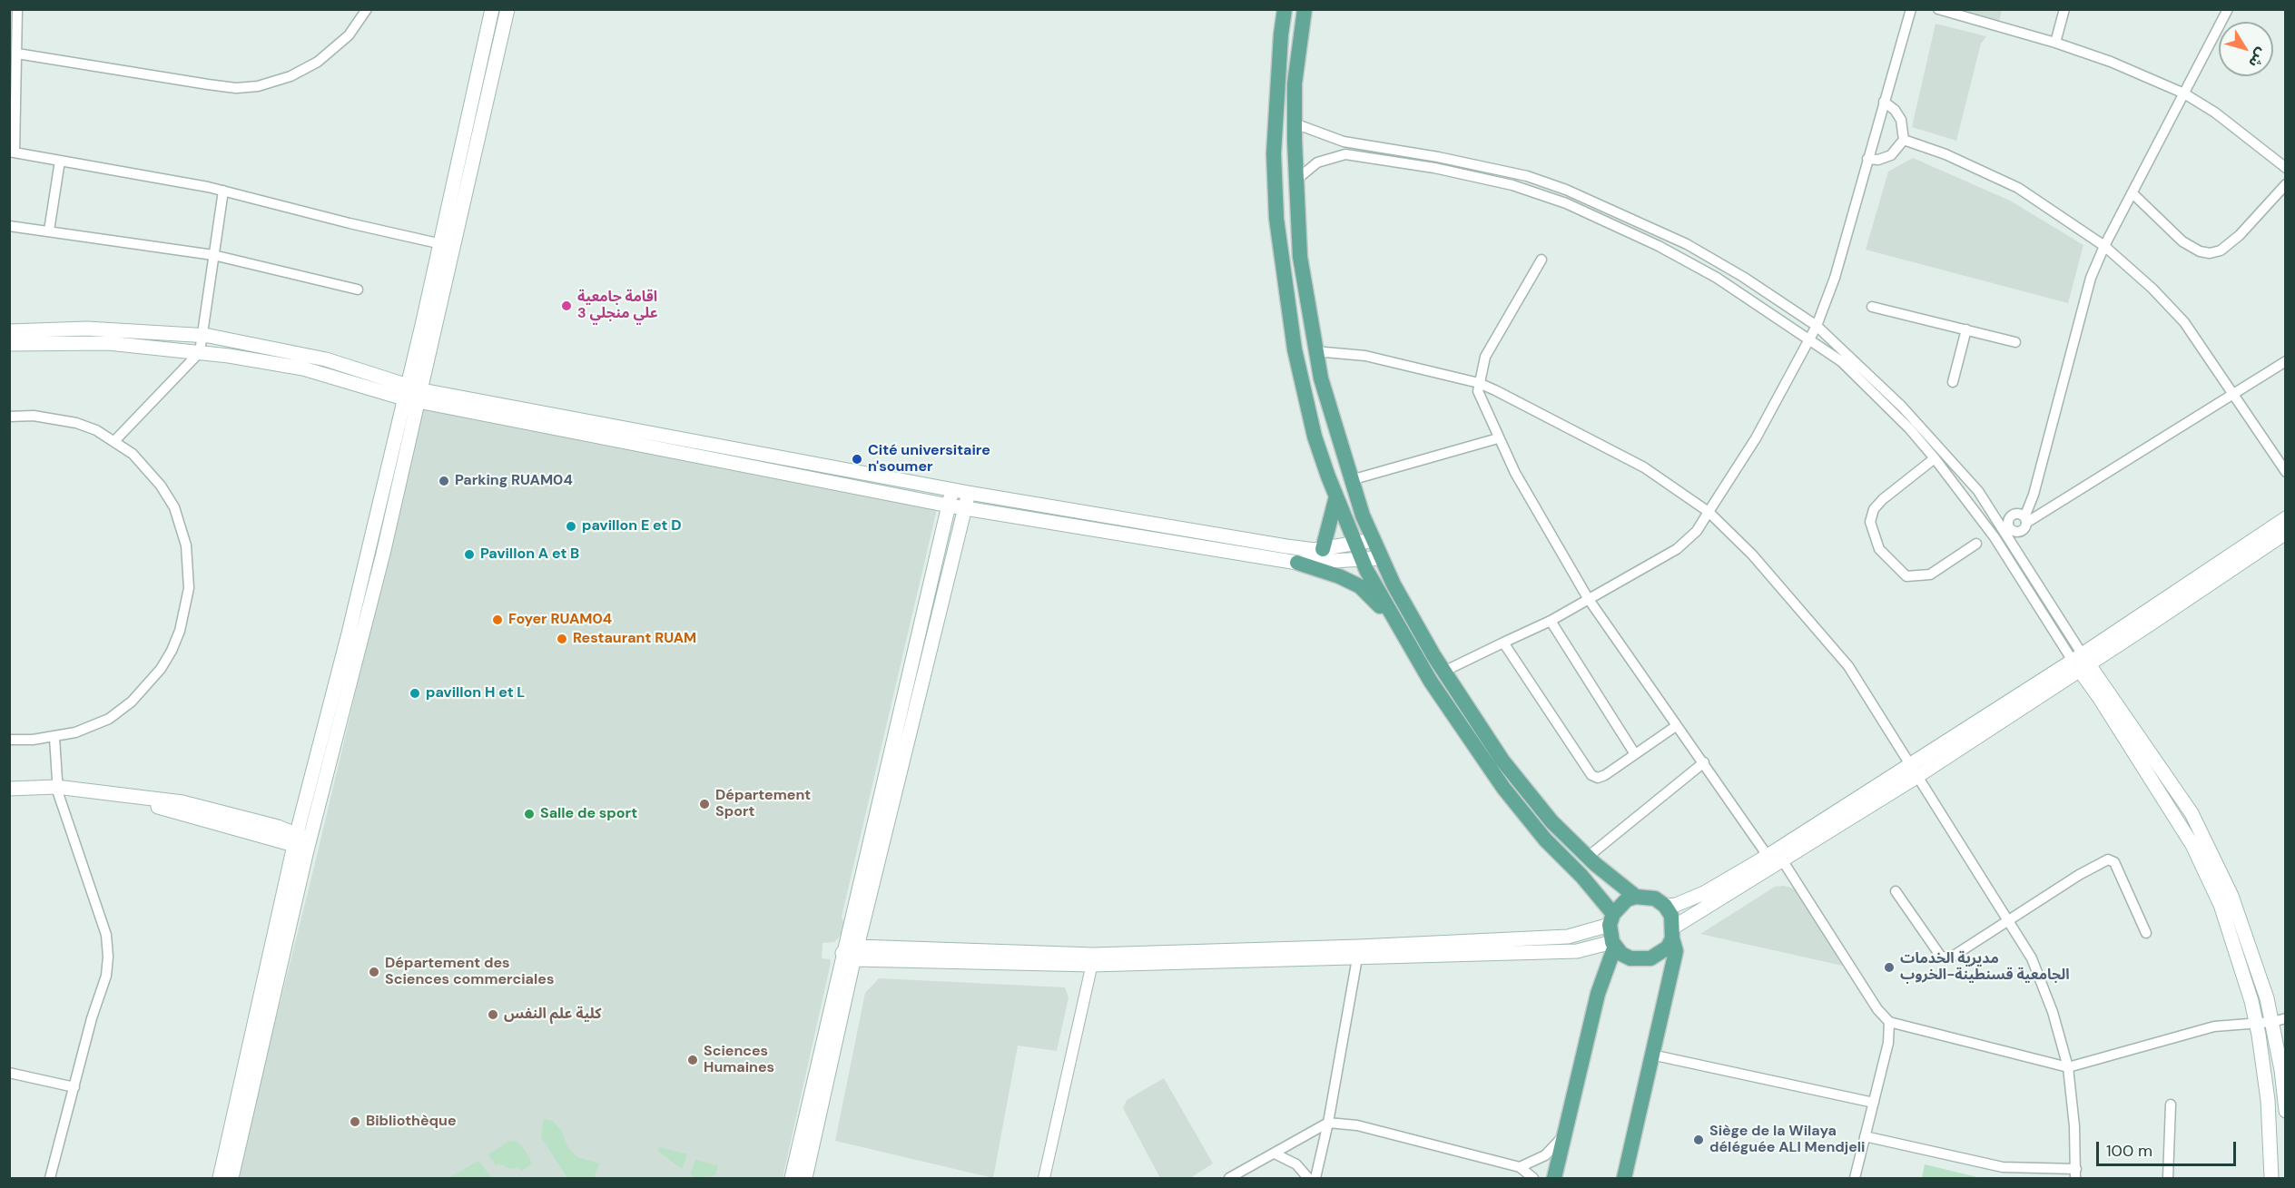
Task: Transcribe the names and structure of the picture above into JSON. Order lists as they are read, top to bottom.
{
  "places": [
    "اقامة جامعية علي منجلي 3",
    "Cité universitaire n'soumer",
    "Parking RUAM04",
    "pavillon E et D",
    "Pavillon A et B",
    "Foyer RUAM04",
    "Restaurant RUAM",
    "pavillon H et L",
    "Département Sport",
    "Salle de sport",
    "مديرية الخدمات الجامعية قسنطينة-الخروب",
    "Département des Sciences commerciales",
    "كلية علم النفس",
    "Sciences Humaines",
    "Bibliothèque",
    "Siège de la Wilaya déléguée ALI Mendjeli"
  ],
  "scale_bar": "100 m",
  "north": "bottom right"
}
